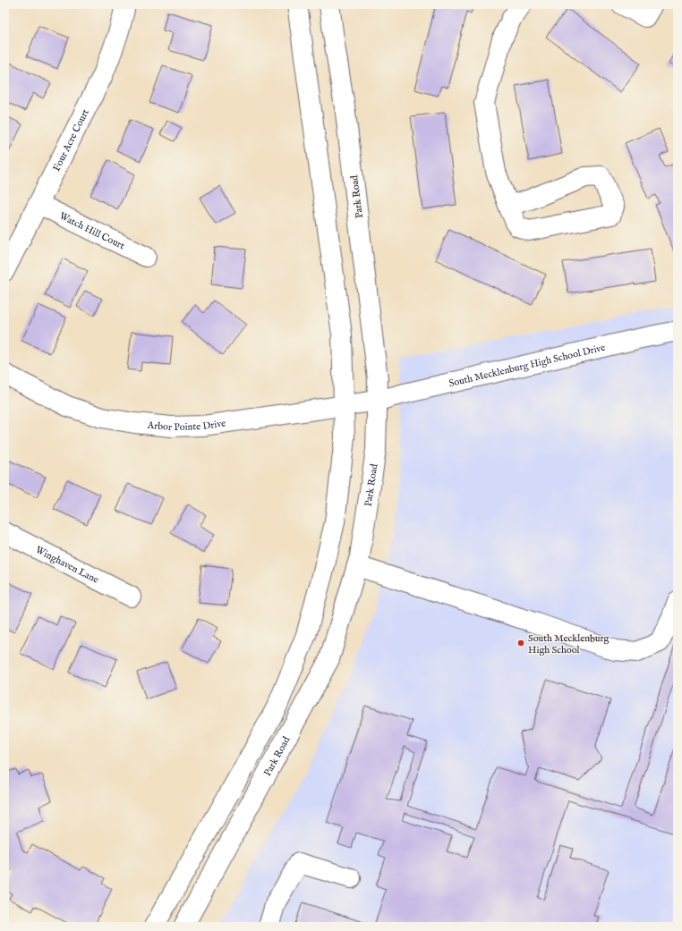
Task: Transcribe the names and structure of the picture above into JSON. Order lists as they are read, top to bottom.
{
  "streets": {
    "main road": [
      "Four Acre Court",
      "Park Road",
      "Watch Hill Court",
      "South Mecklenburg High School Drive",
      "Arbor Pointe Drive",
      "Winghaven Lane"
    ]
  },
  "crossings": [
    ["Four Acre Court", "Watch Hill Court"],
    ["Park Road", "South Mecklenburg High School Drive"],
    ["Park Road", "Arbor Pointe Drive"],
    ["South Mecklenburg High School Drive", "Arbor Pointe Drive"]
  ],
  "places": ["South Mecklenburg High School"]
}
